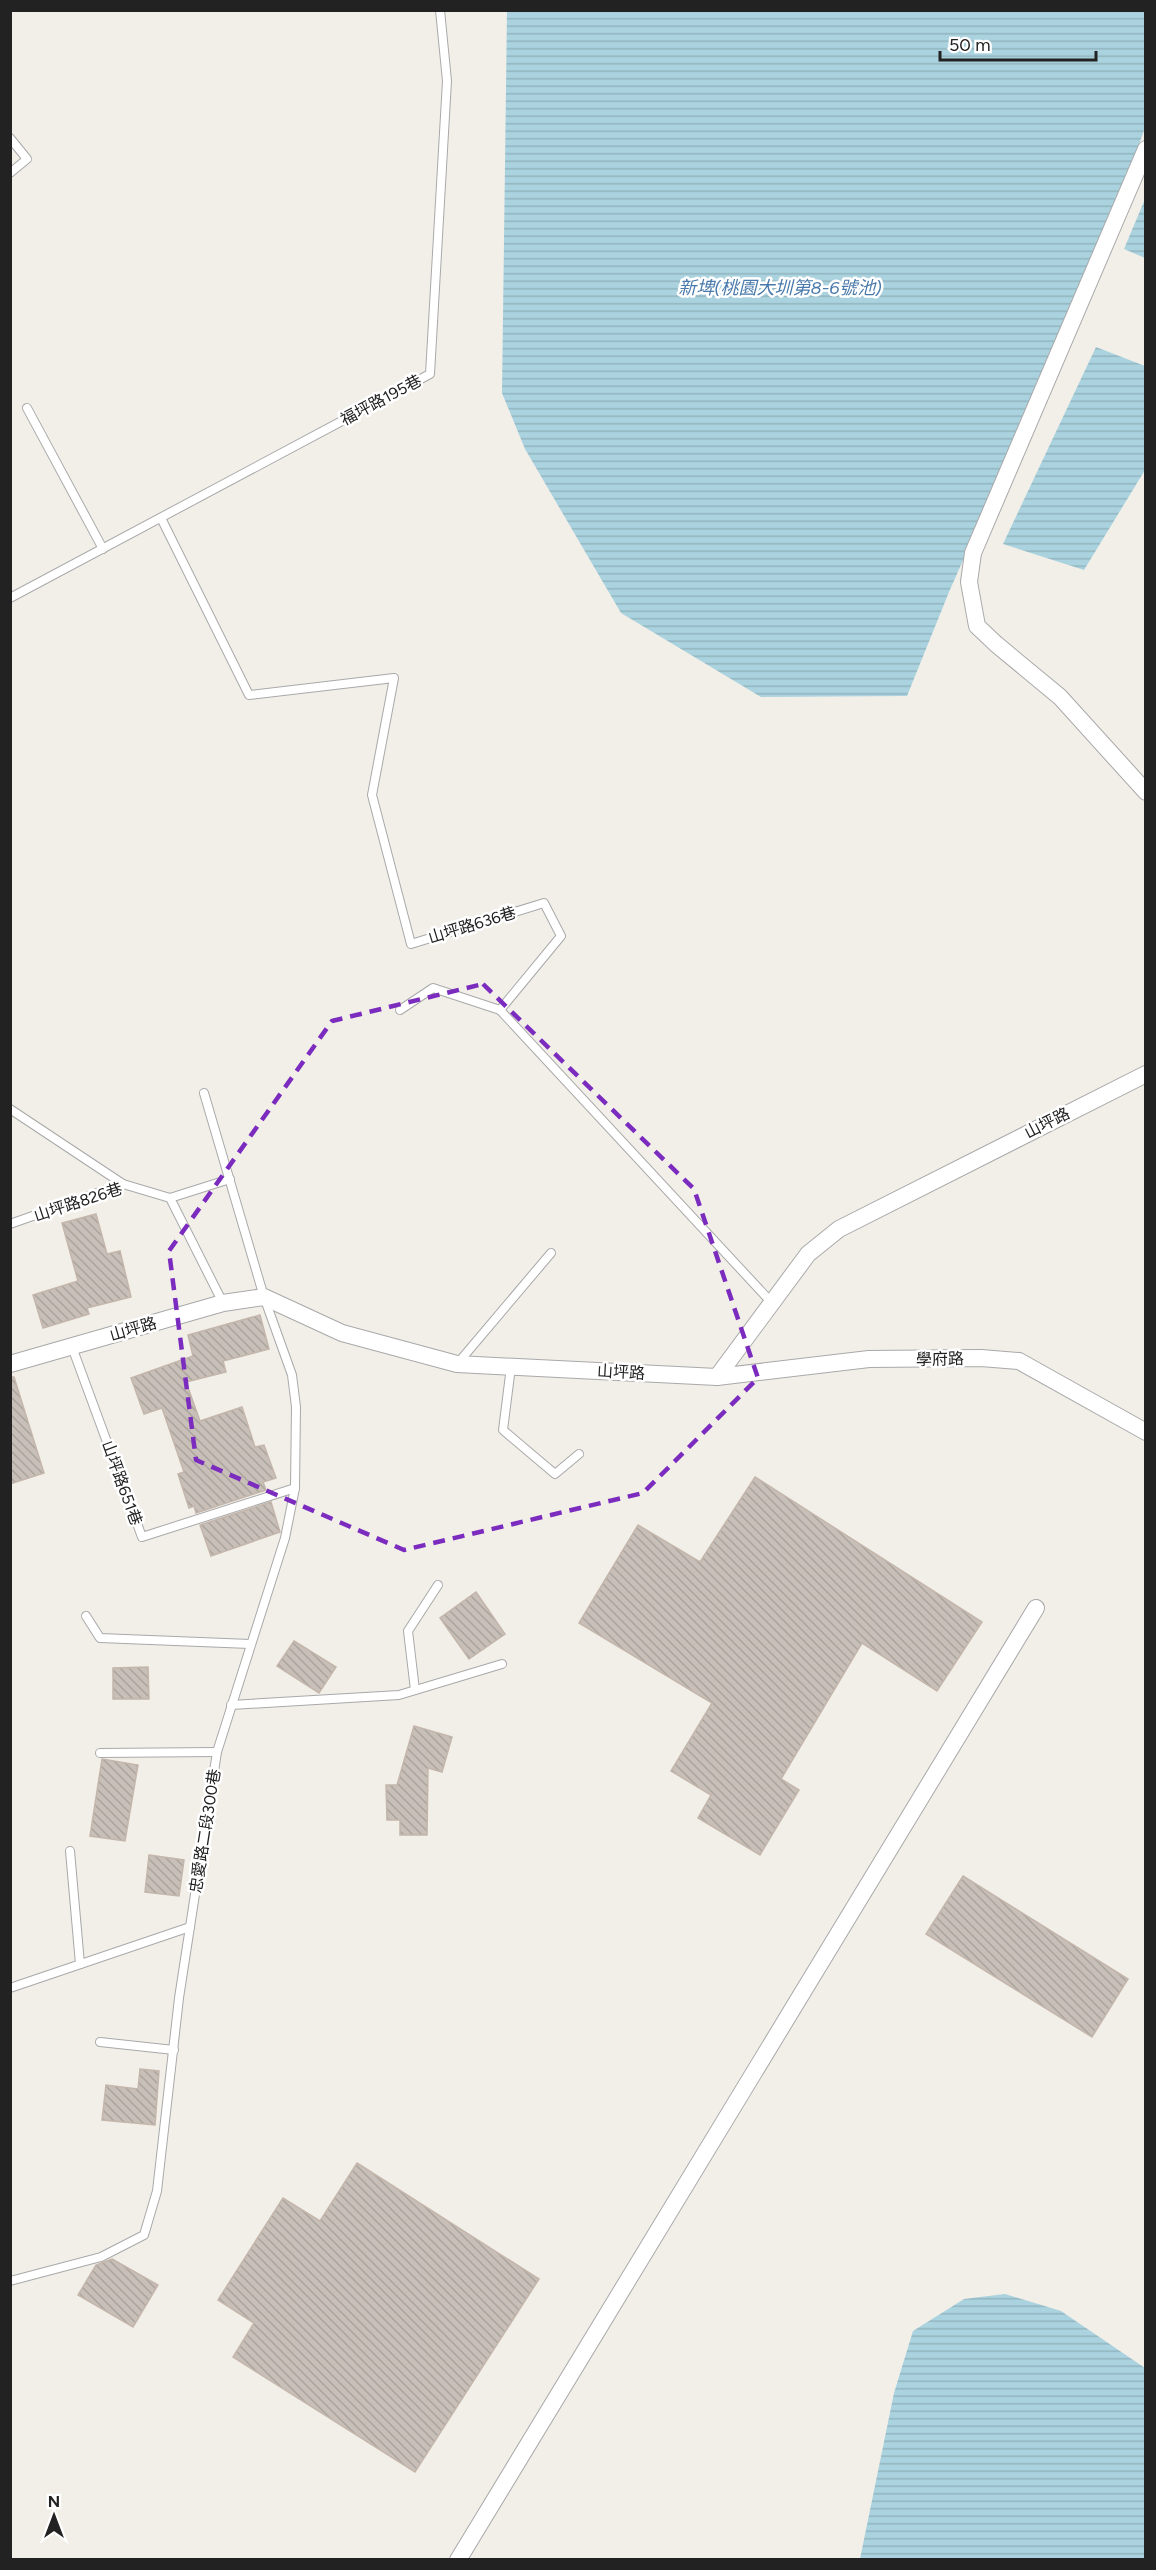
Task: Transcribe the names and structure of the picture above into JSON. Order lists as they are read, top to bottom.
{
  "streets": {
    "street": ["山坪路", "學府路"],
    "lane": [
      "福坪路195巷",
      "山坪路636巷",
      "山坪路826巷",
      "山坪路651巷",
      "忠愛路二段300巷"
    ]
  },
  "crossings": [
    ["福坪路195巷", "山坪路636巷"],
    ["山坪路", "學府路"],
    ["山坪路", "山坪路651巷"],
    ["山坪路", "忠愛路二段300巷"],
    ["山坪路651巷", "忠愛路二段300巷"]
  ],
  "water": ["新埤(桃園大圳第8-6號池)"],
  "scale_bar": "50 m",
  "north": "top"
}
